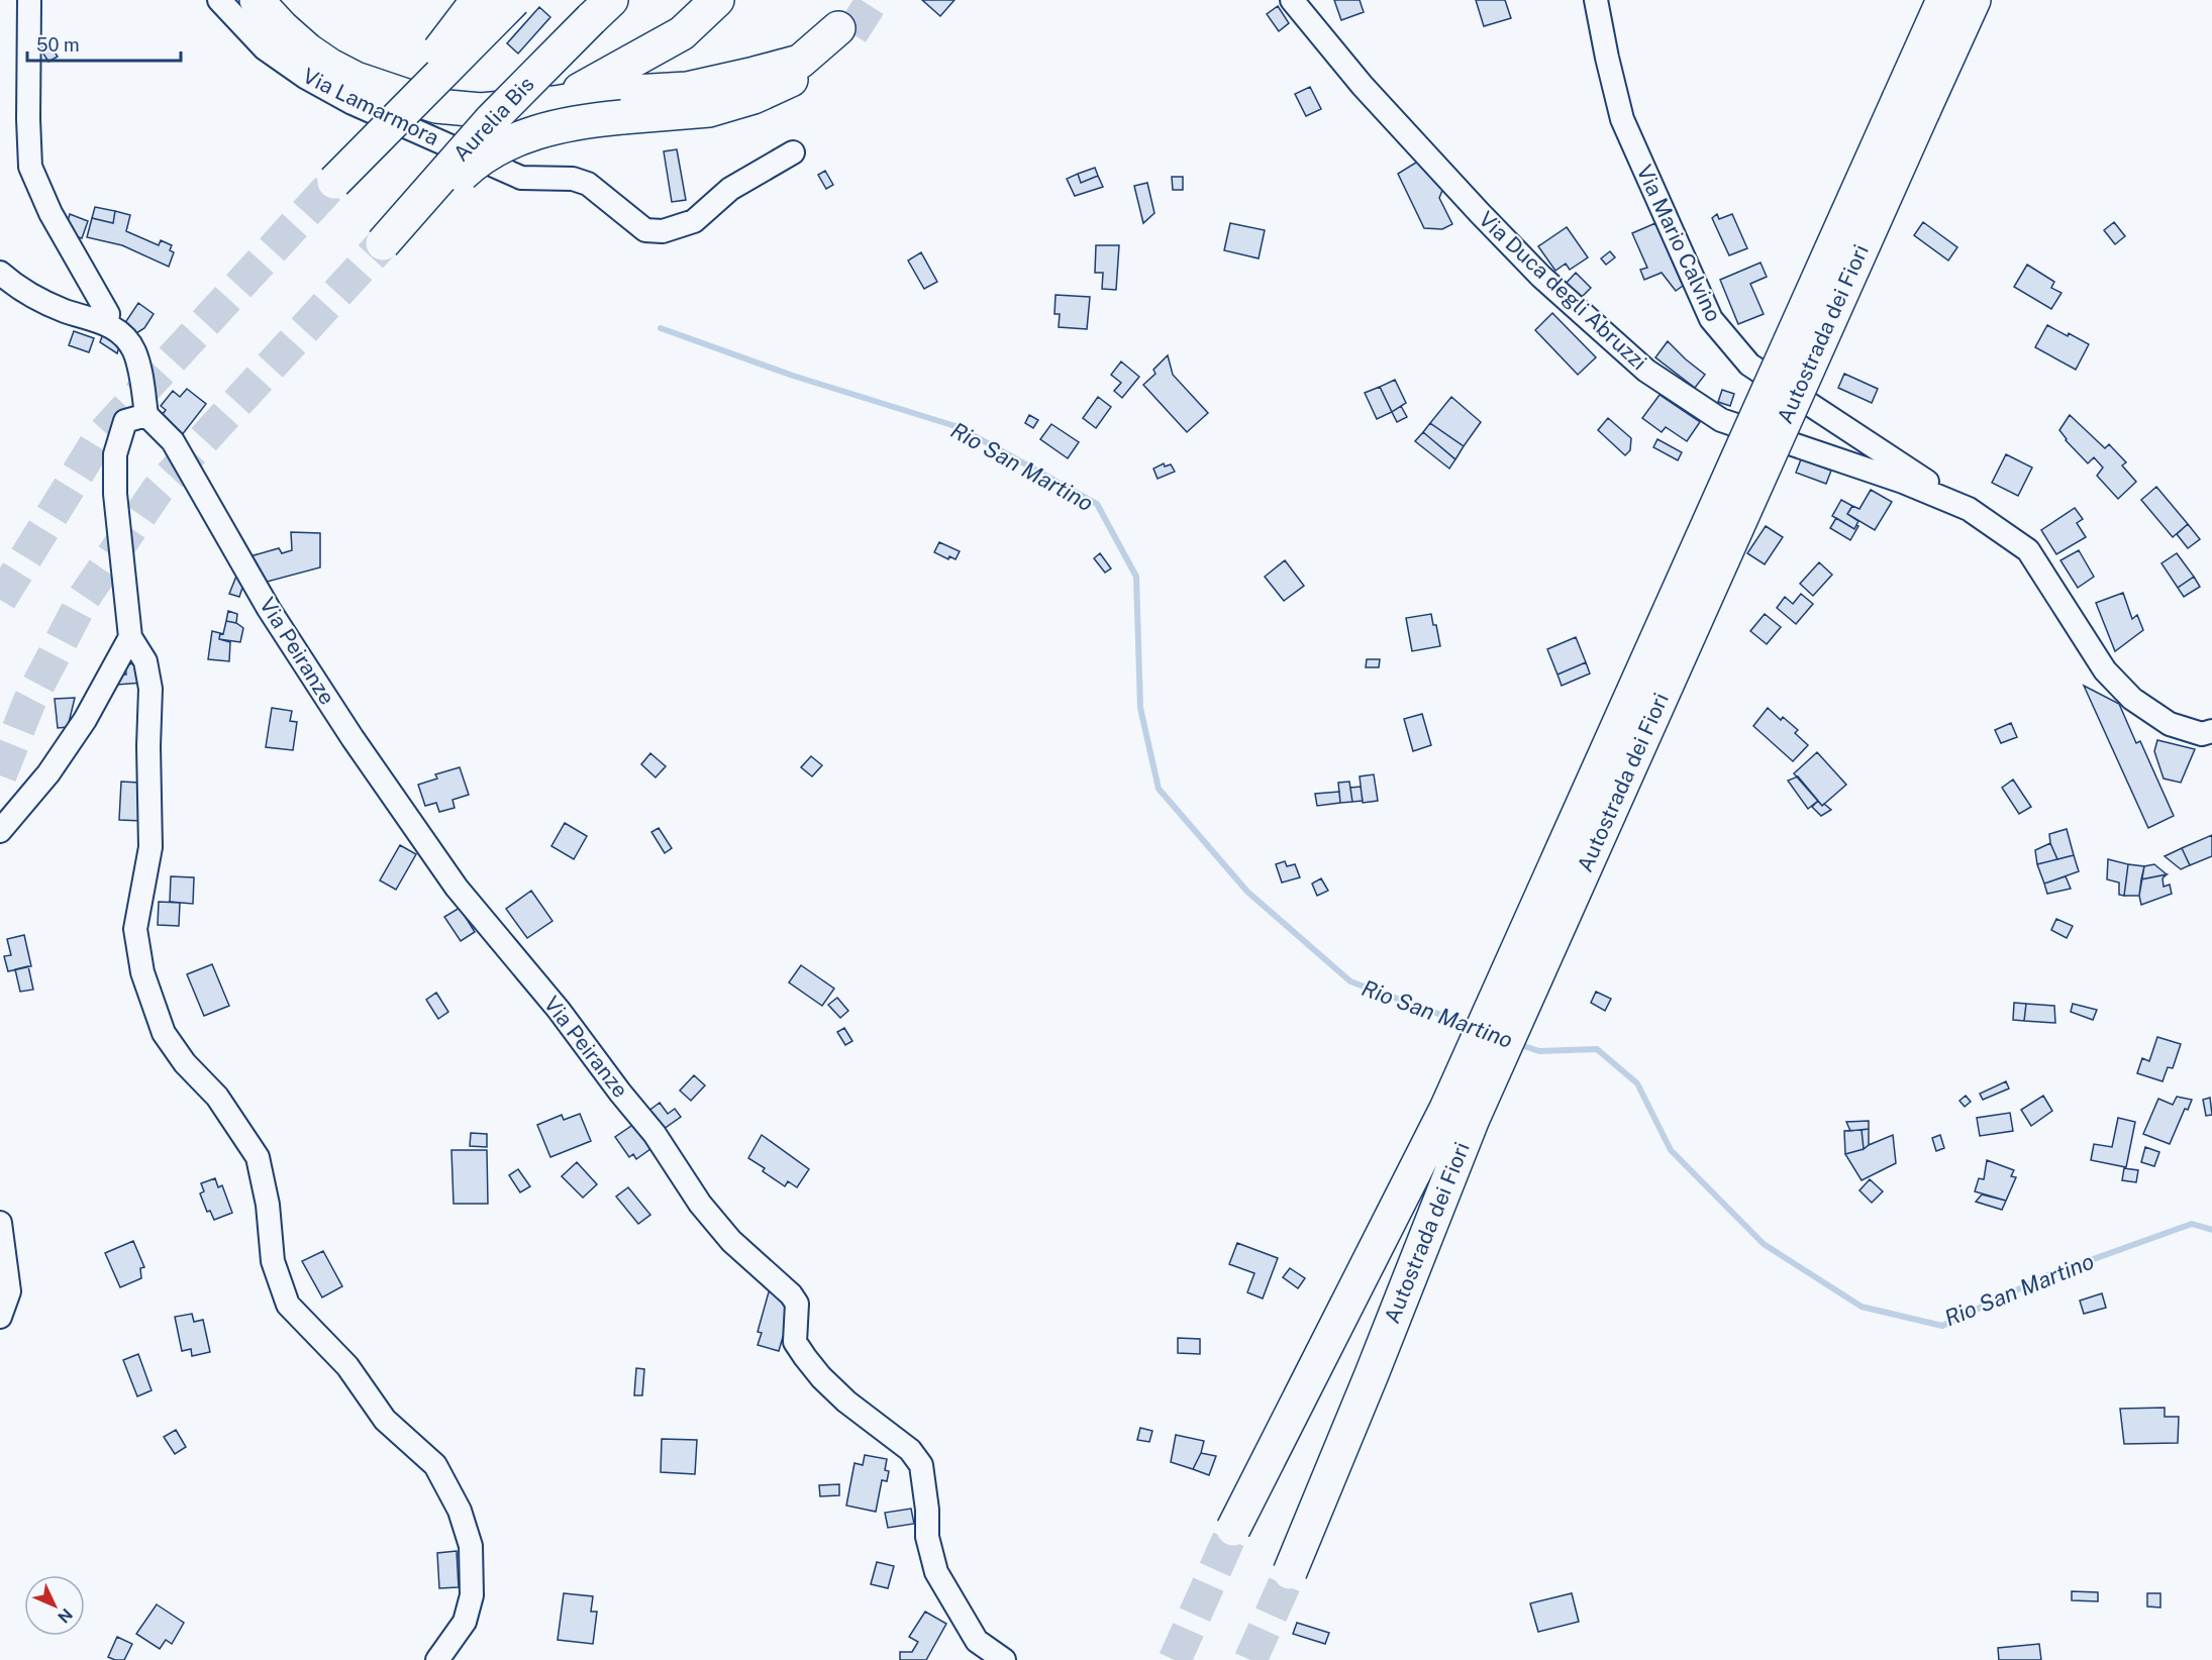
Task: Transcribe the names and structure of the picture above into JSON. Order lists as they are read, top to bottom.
{
  "streets": {
    "highway": ["Aurelia Bis", "Autostrada dei Fiori"],
    "street": [
      "Via Lamarmora",
      "Via Mario Calvino",
      "Via Duca degli Abruzzi",
      "Via Peiranze"
    ]
  },
  "crossings": [
    ["Via Mario Calvino", "Via Duca degli Abruzzi"]
  ],
  "water": ["Rio San Martino"],
  "scale_bar": "50 m",
  "north": "bottom right"
}
